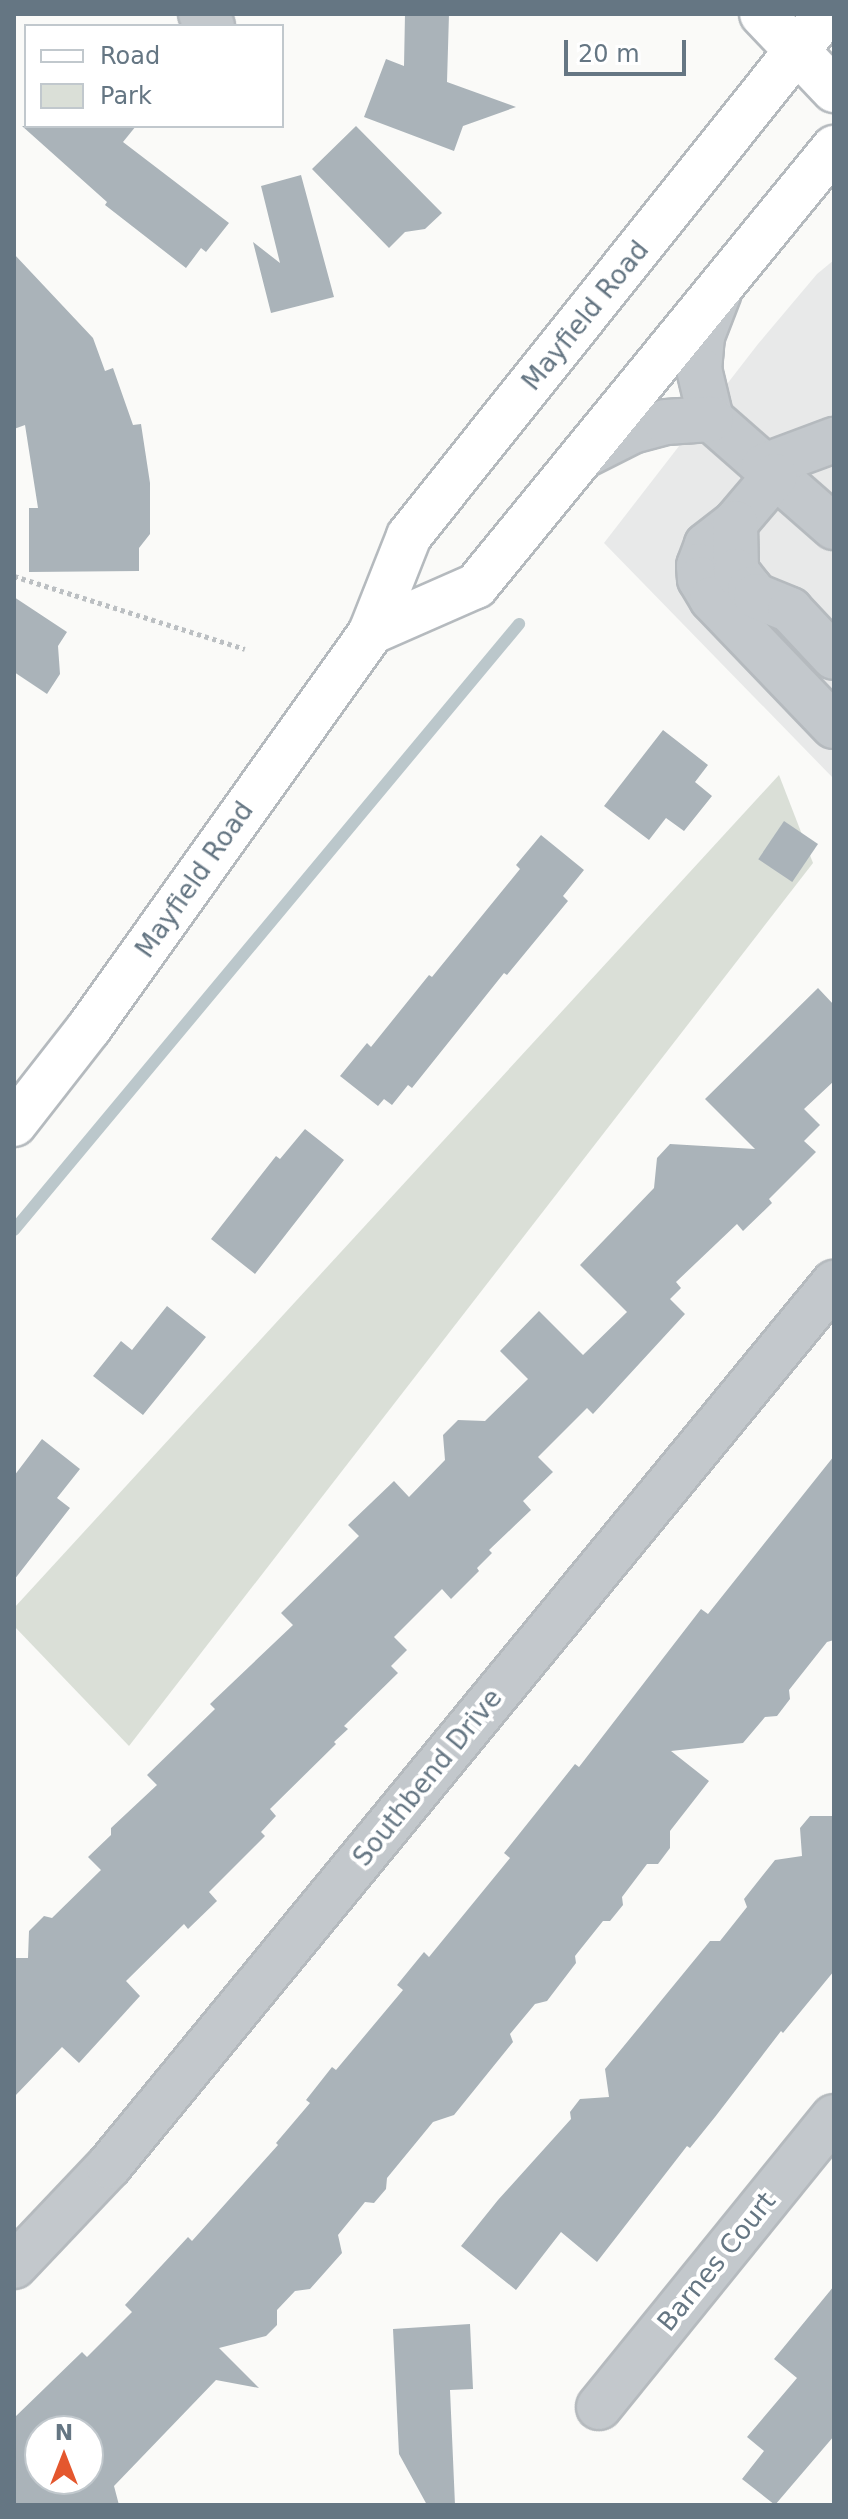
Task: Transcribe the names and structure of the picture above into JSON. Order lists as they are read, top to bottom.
{
  "streets": {
    "main road": ["Mayfield Road"],
    "street": ["Southbend Drive", "Barnes Court"]
  },
  "legend": ["Road", "Park"],
  "scale_bar": "20 m",
  "north": "top"
}
